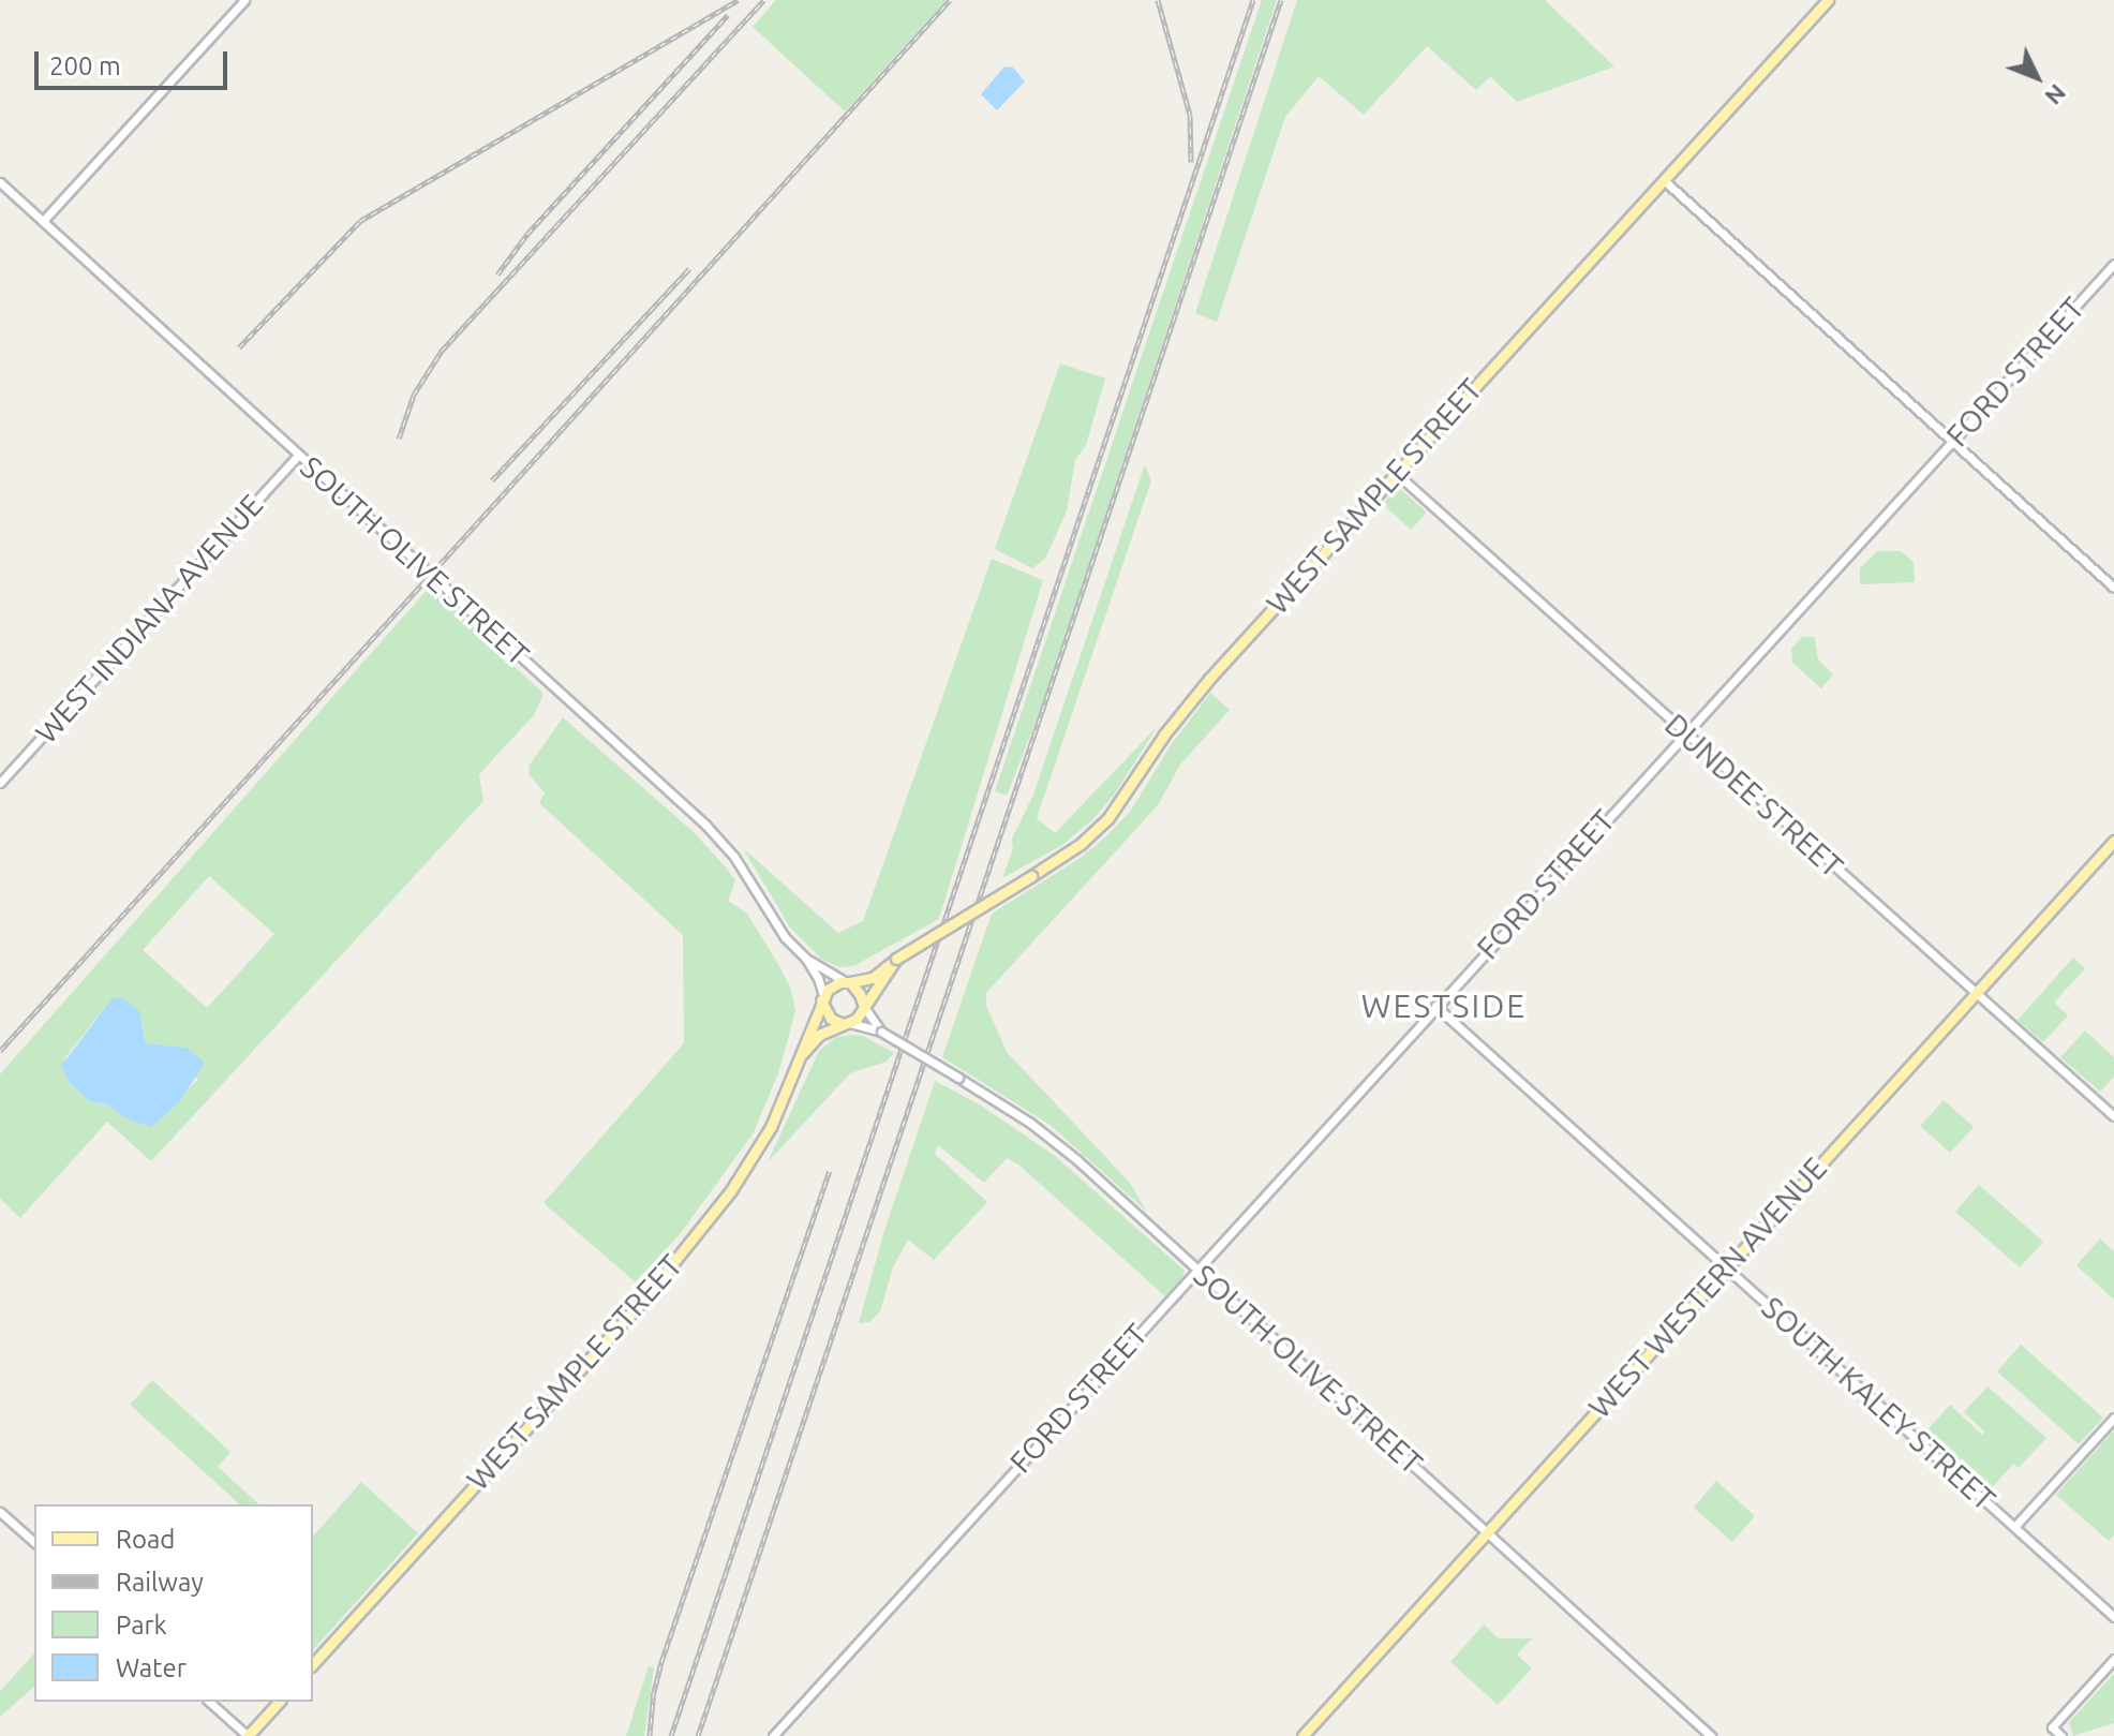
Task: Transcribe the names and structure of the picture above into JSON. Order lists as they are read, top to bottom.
{
  "streets": {
    "main road": ["WEST SAMPLE STREET", "WEST WESTERN AVENUE"],
    "street": [
      "FORD STREET",
      "SOUTH OLIVE STREET",
      "WEST INDIANA AVENUE",
      "DUNDEE STREET",
      "SOUTH KALEY STREET"
    ]
  },
  "crossings": [
    ["FORD STREET", "SOUTH OLIVE STREET"],
    ["FORD STREET", "DUNDEE STREET"],
    ["FORD STREET", "SOUTH KALEY STREET"],
    ["WEST SAMPLE STREET", "SOUTH OLIVE STREET"],
    ["WEST SAMPLE STREET", "DUNDEE STREET"],
    ["SOUTH OLIVE STREET", "WEST INDIANA AVENUE"],
    ["SOUTH OLIVE STREET", "WEST WESTERN AVENUE"],
    ["DUNDEE STREET", "WEST WESTERN AVENUE"],
    ["WEST WESTERN AVENUE", "SOUTH KALEY STREET"]
  ],
  "districts": ["WESTSIDE"],
  "legend": [
    "Road",
    "Railway",
    "Park",
    "Water"
  ],
  "scale_bar": "200 m",
  "north": "bottom right"
}
